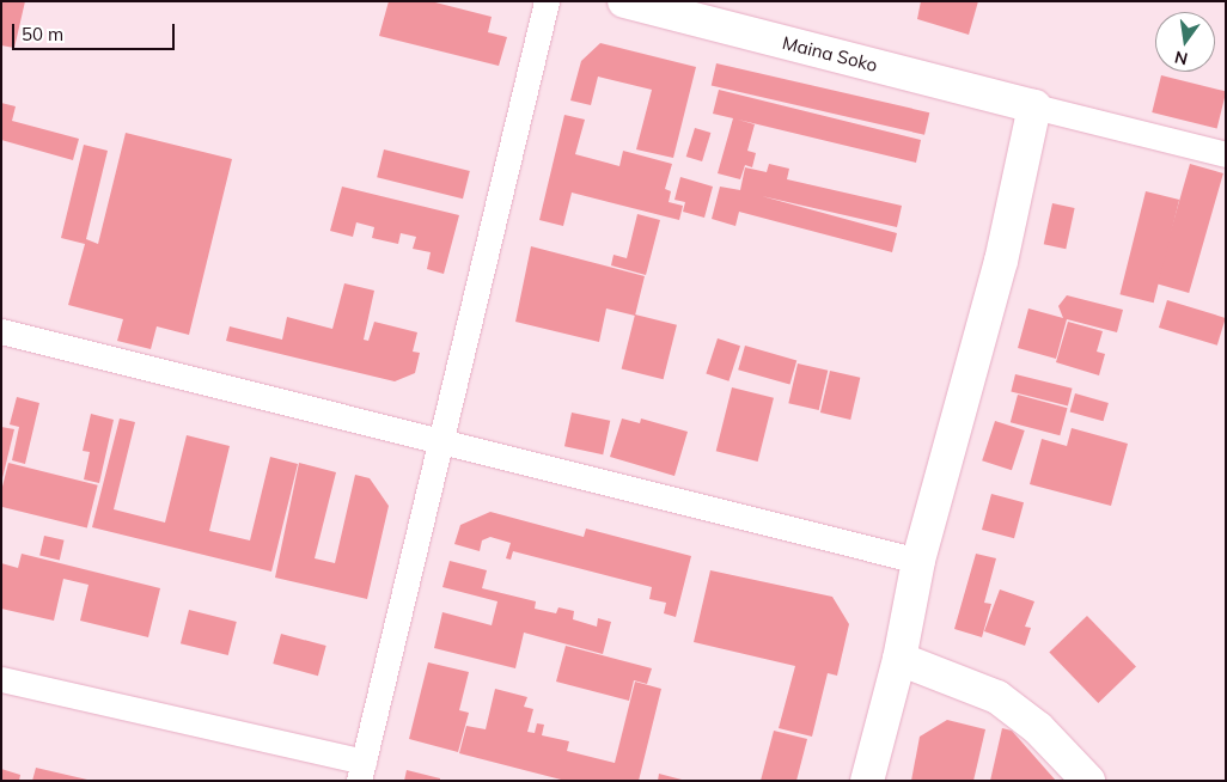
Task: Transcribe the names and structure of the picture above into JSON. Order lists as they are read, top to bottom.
{
  "streets": {
    "street": ["Maina Soko"]
  },
  "scale_bar": "50 m",
  "north": "bottom"
}
